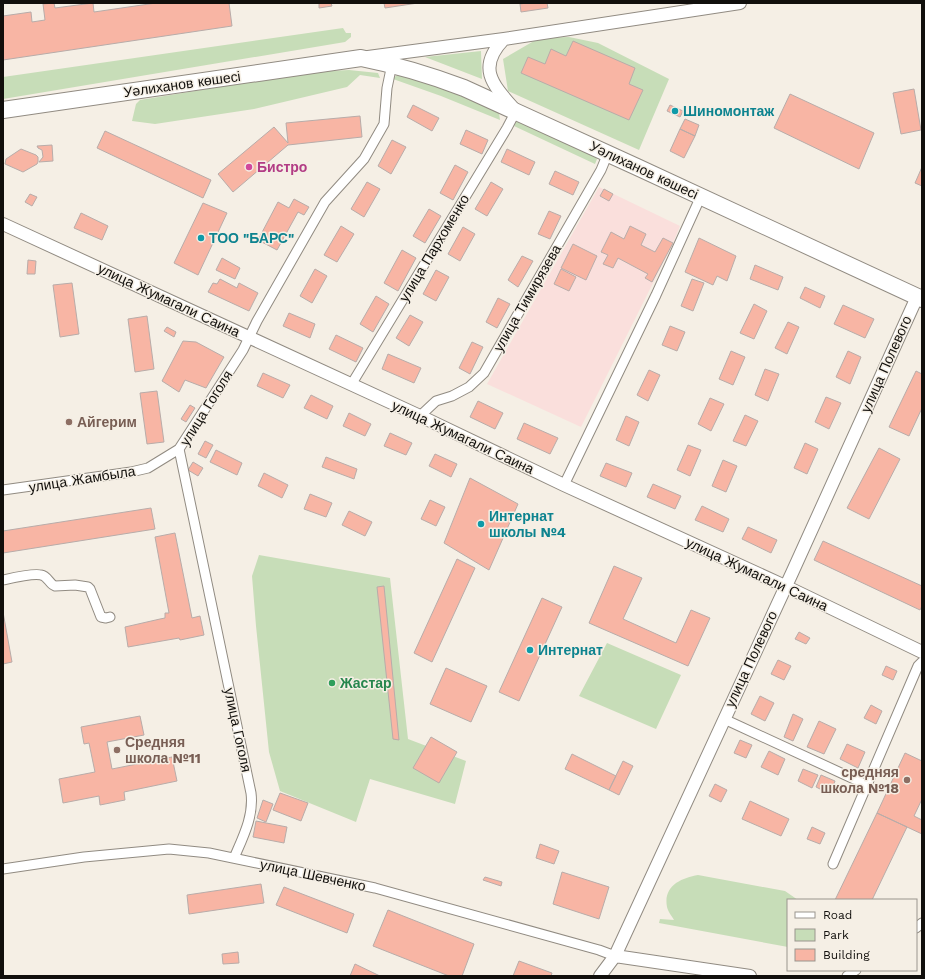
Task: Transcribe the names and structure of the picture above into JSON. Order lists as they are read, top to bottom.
{
  "streets": {
    "highway": ["Уәлиханов көшесі"],
    "street": [
      "улица Пархоменко",
      "улица Тимирязева",
      "улица Жумагали Саина",
      "улица Полевого",
      "улица Гоголя",
      "улица Жамбыла",
      "улица Шевченко"
    ]
  },
  "crossings": [
    ["Уәлиханов көшесі", "улица Пархоменко"],
    ["Уәлиханов көшесі", "улица Тимирязева"],
    ["Уәлиханов көшесі", "улица Полевого"],
    ["Уәлиханов көшесі", "улица Гоголя"],
    ["улица Пархоменко", "улица Жумагали Саина"],
    ["улица Тимирязева", "улица Жумагали Саина"],
    ["улица Жумагали Саина", "улица Полевого"],
    ["улица Жумагали Саина", "улица Гоголя"],
    ["улица Полевого", "улица Шевченко"],
    ["улица Гоголя", "улица Жамбыла"],
    ["улица Гоголя", "улица Шевченко"]
  ],
  "places": [
    "Шиномонтаж",
    "Бистро",
    "ТОО \"БАРС\"",
    "Айгерим",
    "Интернат школы №4",
    "Интернат",
    "Жастар",
    "Средняя школа №11",
    "средняя школа №18"
  ],
  "legend": ["Road", "Park", "Building"]
}
